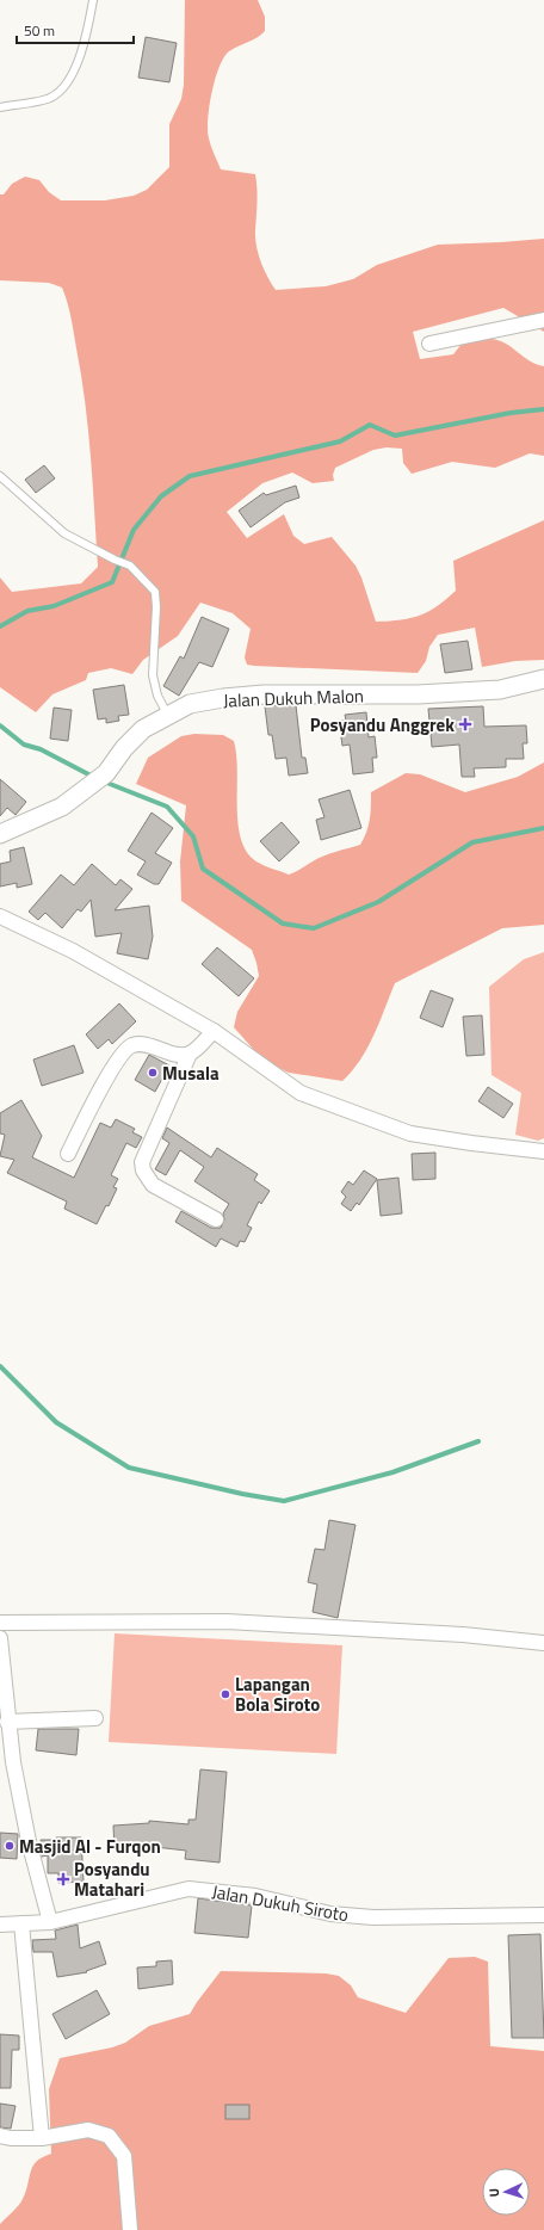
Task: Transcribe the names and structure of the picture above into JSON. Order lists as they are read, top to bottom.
{
  "streets": {
    "street": ["Jalan Dukuh Malon", "Jalan Dukuh Siroto"]
  },
  "places": {
    "health": ["Posyandu Anggrek", "Posyandu Matahari"],
    "other": ["Musala", "Lapangan Bola Siroto", "Masjid Al - Furqon"]
  },
  "scale_bar": "50 m",
  "north": "left"
}
